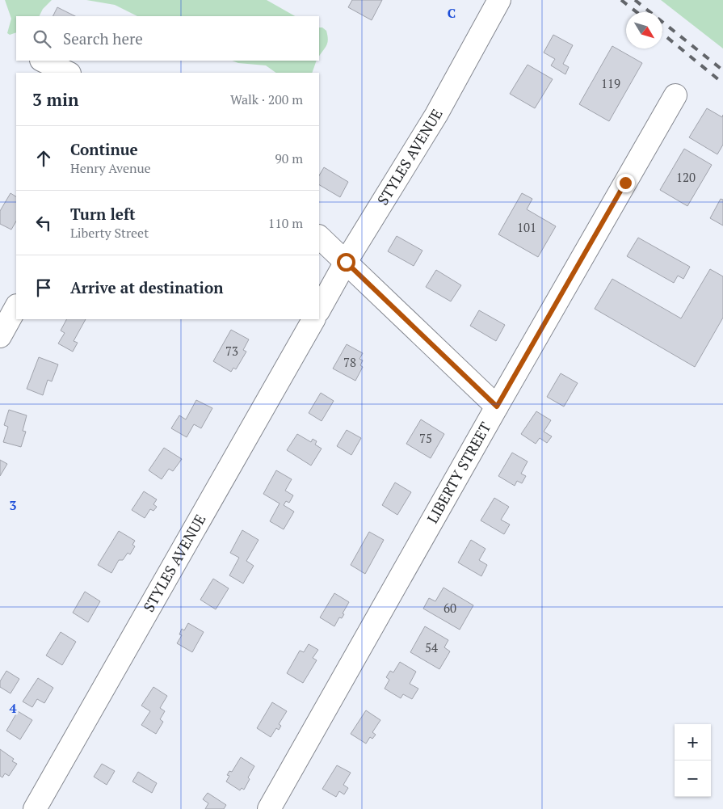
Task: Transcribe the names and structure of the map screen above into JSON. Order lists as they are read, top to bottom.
{
  "streets": {
    "street": ["STYLES AVENUE", "LIBERTY STREET"]
  },
  "house_numbers": [
    "119",
    "120",
    "101",
    "73",
    "78",
    "75",
    "60",
    "54"
  ],
  "north": "bottom right",
  "page": {
    "search": "Search here",
    "heading": ["3 min", "Walk · 200 m"],
    "list": [
      ["Continue", "Henry Avenue", "90 m"],
      ["Turn left", "Liberty Street", "110 m"],
      "Arrive at destination"
    ],
    "map_buttons": ["+", "−"]
  },
  "grid": {
    "columns": ["C"],
    "rows": ["3", "4"]
  }
}
